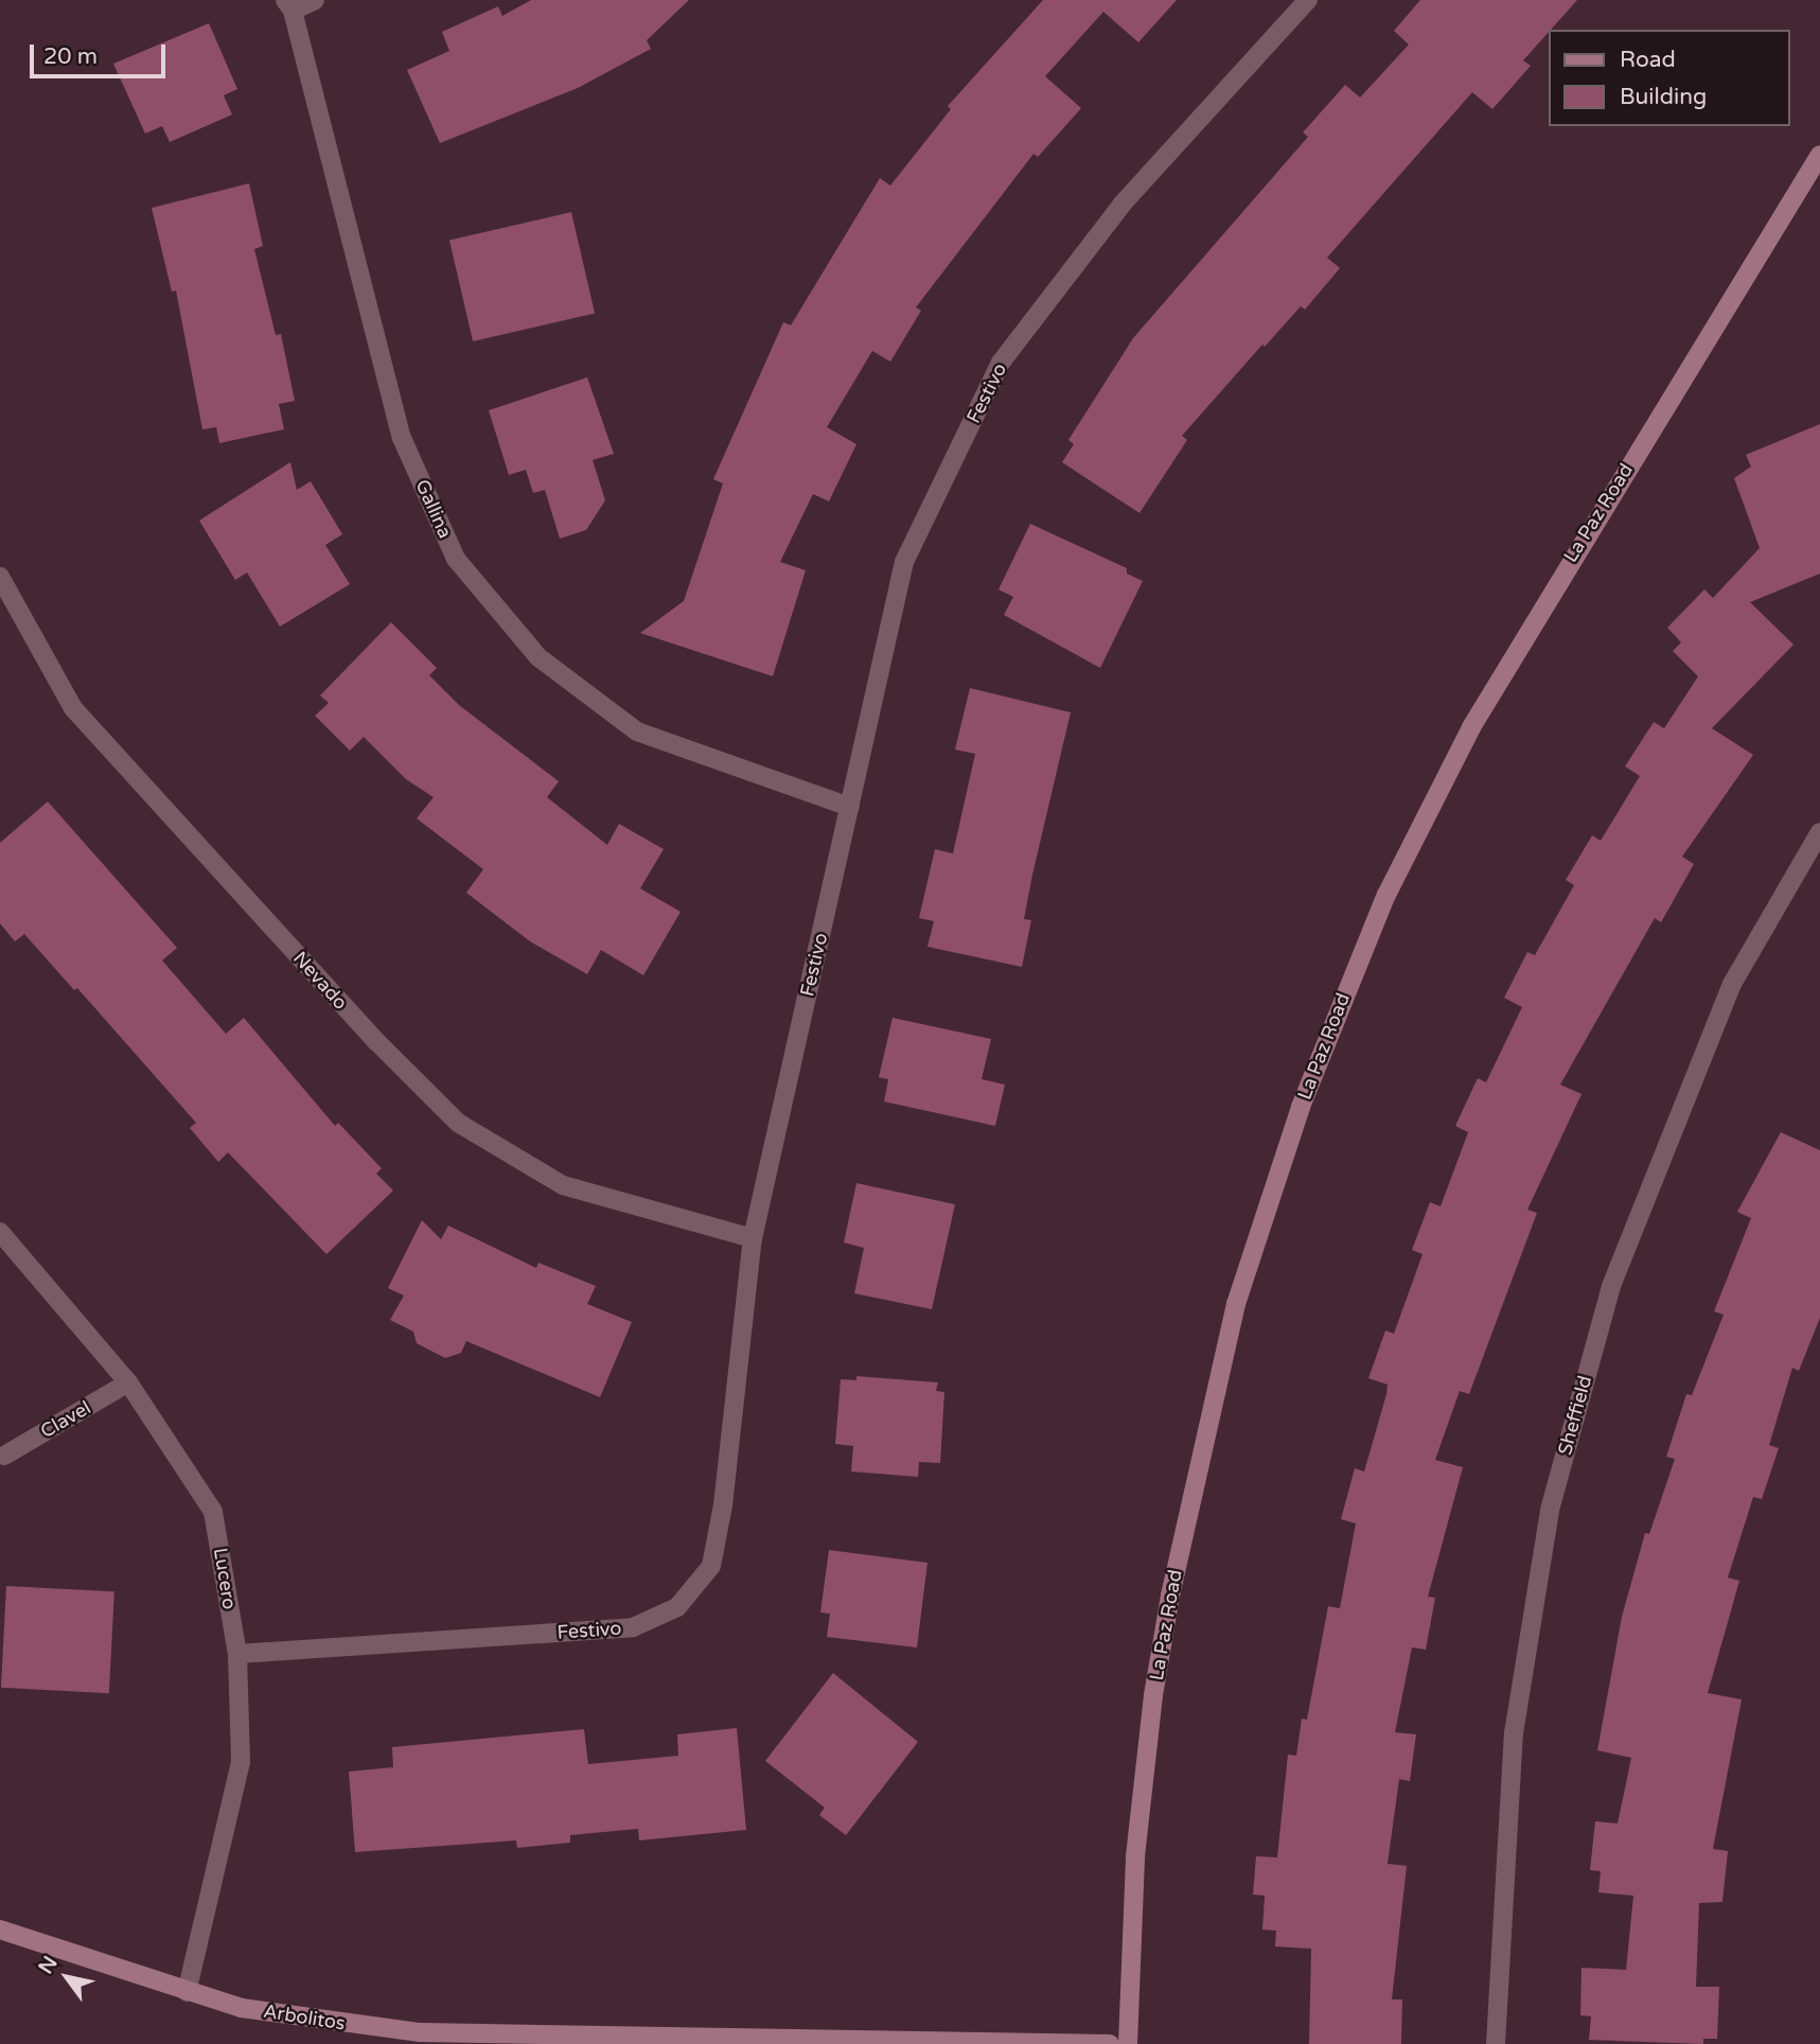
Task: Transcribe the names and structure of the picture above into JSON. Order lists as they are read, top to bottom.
{
  "streets": {
    "main road": ["La Paz Road", "Arbolitos"],
    "street": [
      "Festivo",
      "Gallina",
      "Nevado",
      "Sheffield",
      "Clavel",
      "Lucero"
    ]
  },
  "crossings": [
    ["Festivo", "Gallina"],
    ["Festivo", "Nevado"],
    ["Festivo", "Lucero"],
    ["Clavel", "Lucero"],
    ["Lucero", "Arbolitos"]
  ],
  "legend": ["Road", "Building"],
  "scale_bar": "20 m",
  "north": "top left"
}
